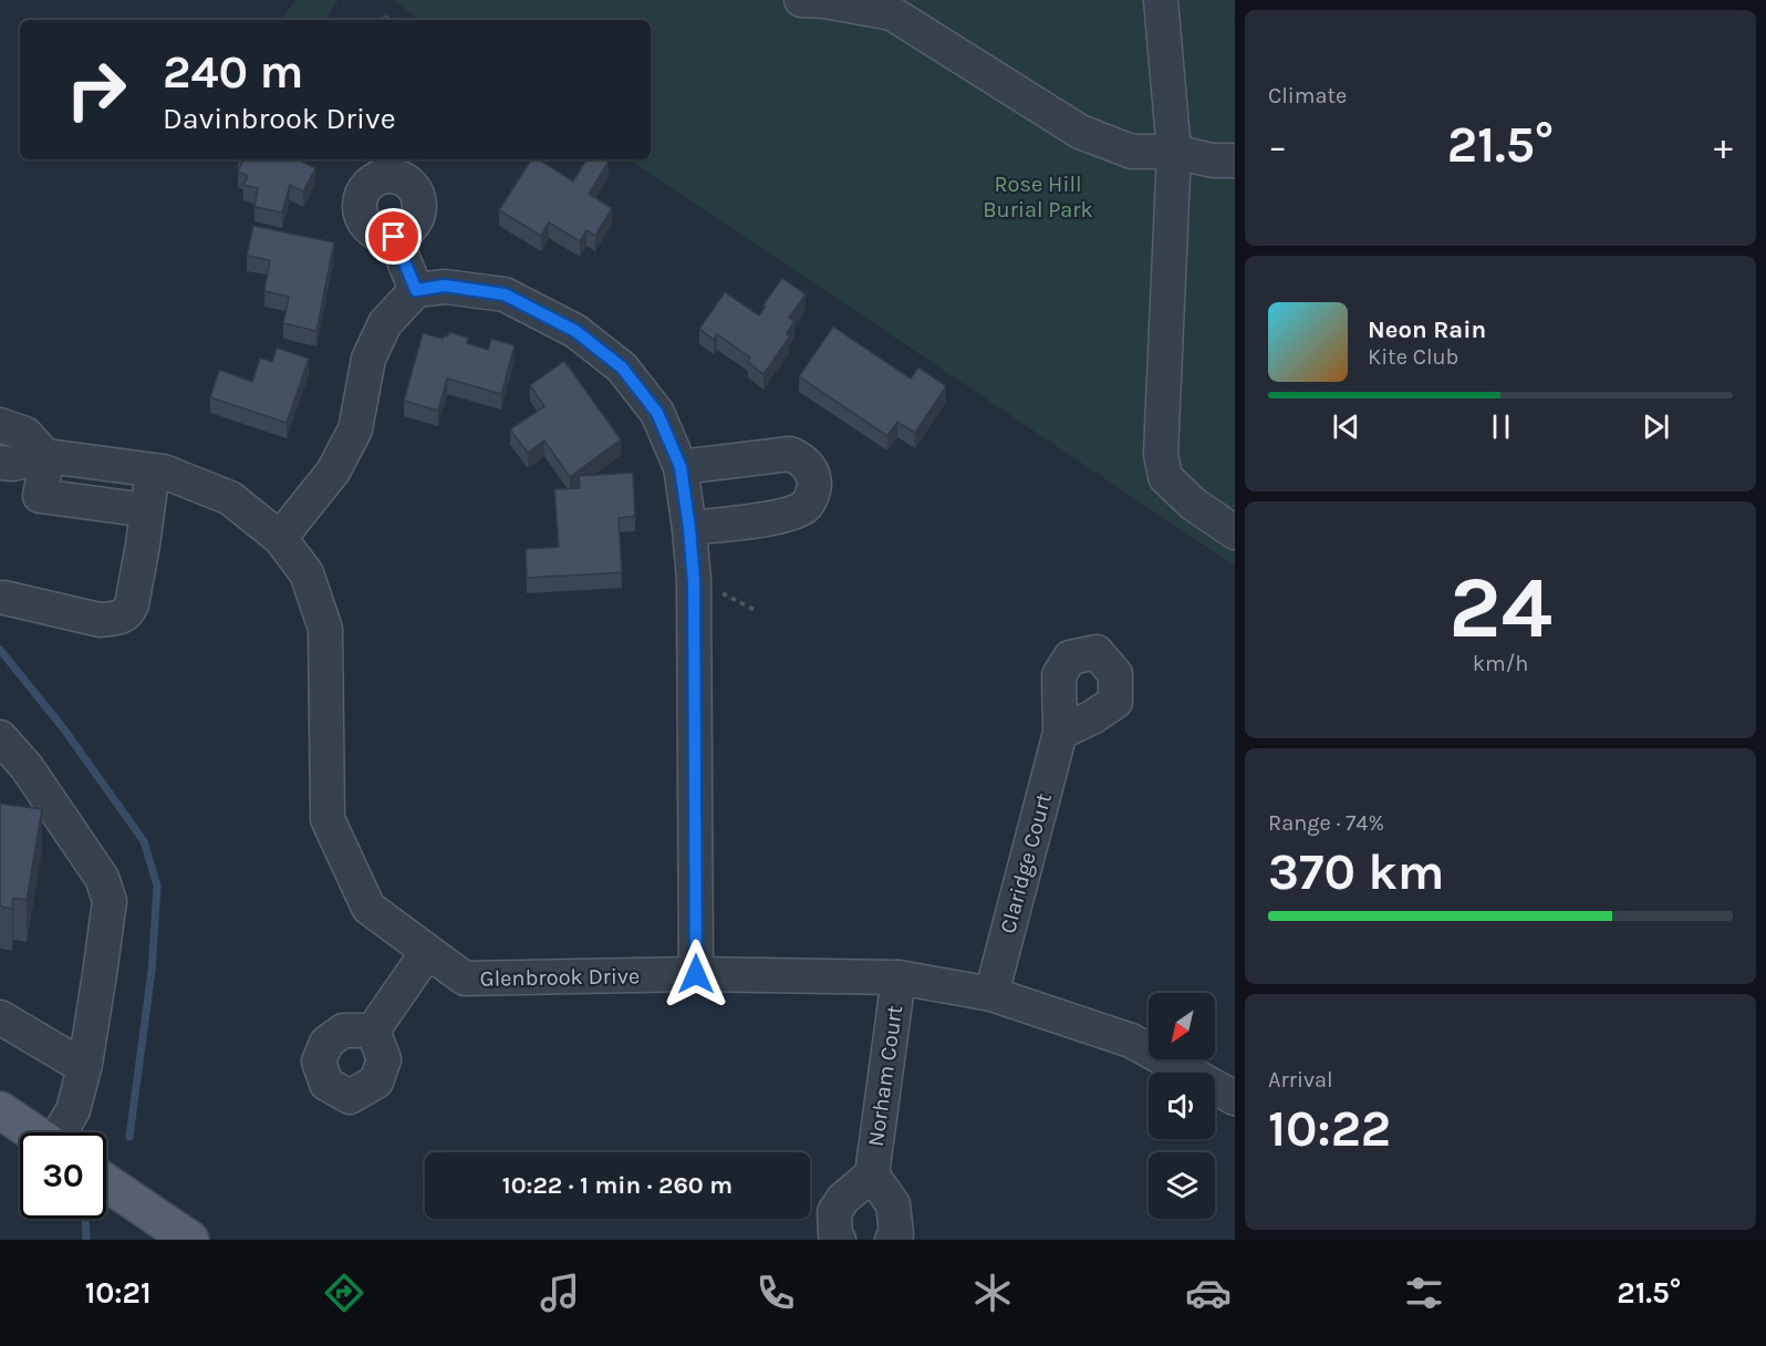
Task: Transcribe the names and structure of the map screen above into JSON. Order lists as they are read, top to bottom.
{
  "streets": {
    "street": ["Claridge Court", "Glenbrook Drive", "Norham Court"]
  },
  "crossings": [
    ["Claridge Court", "Glenbrook Drive"],
    ["Glenbrook Drive", "Norham Court"]
  ],
  "parks": ["Rose Hill Burial Park"],
  "north": "bottom left",
  "page": {
    "tile": [
      "Climate",
      ["24", "km/h"],
      ["Range · 74%", "370 km"],
      ["Arrival", "10:22"]
    ],
    "turn": ["240 m", "Davinbrook Drive"],
    "heat": ["−", "21.5°", "+"],
    "song": ["Neon Rain", "Kite Club"],
    "limit": "30",
    "trip": "10:22 · 1 min · 260 m",
    "tabs": ["10:21", "21.5°"]
  }
}
